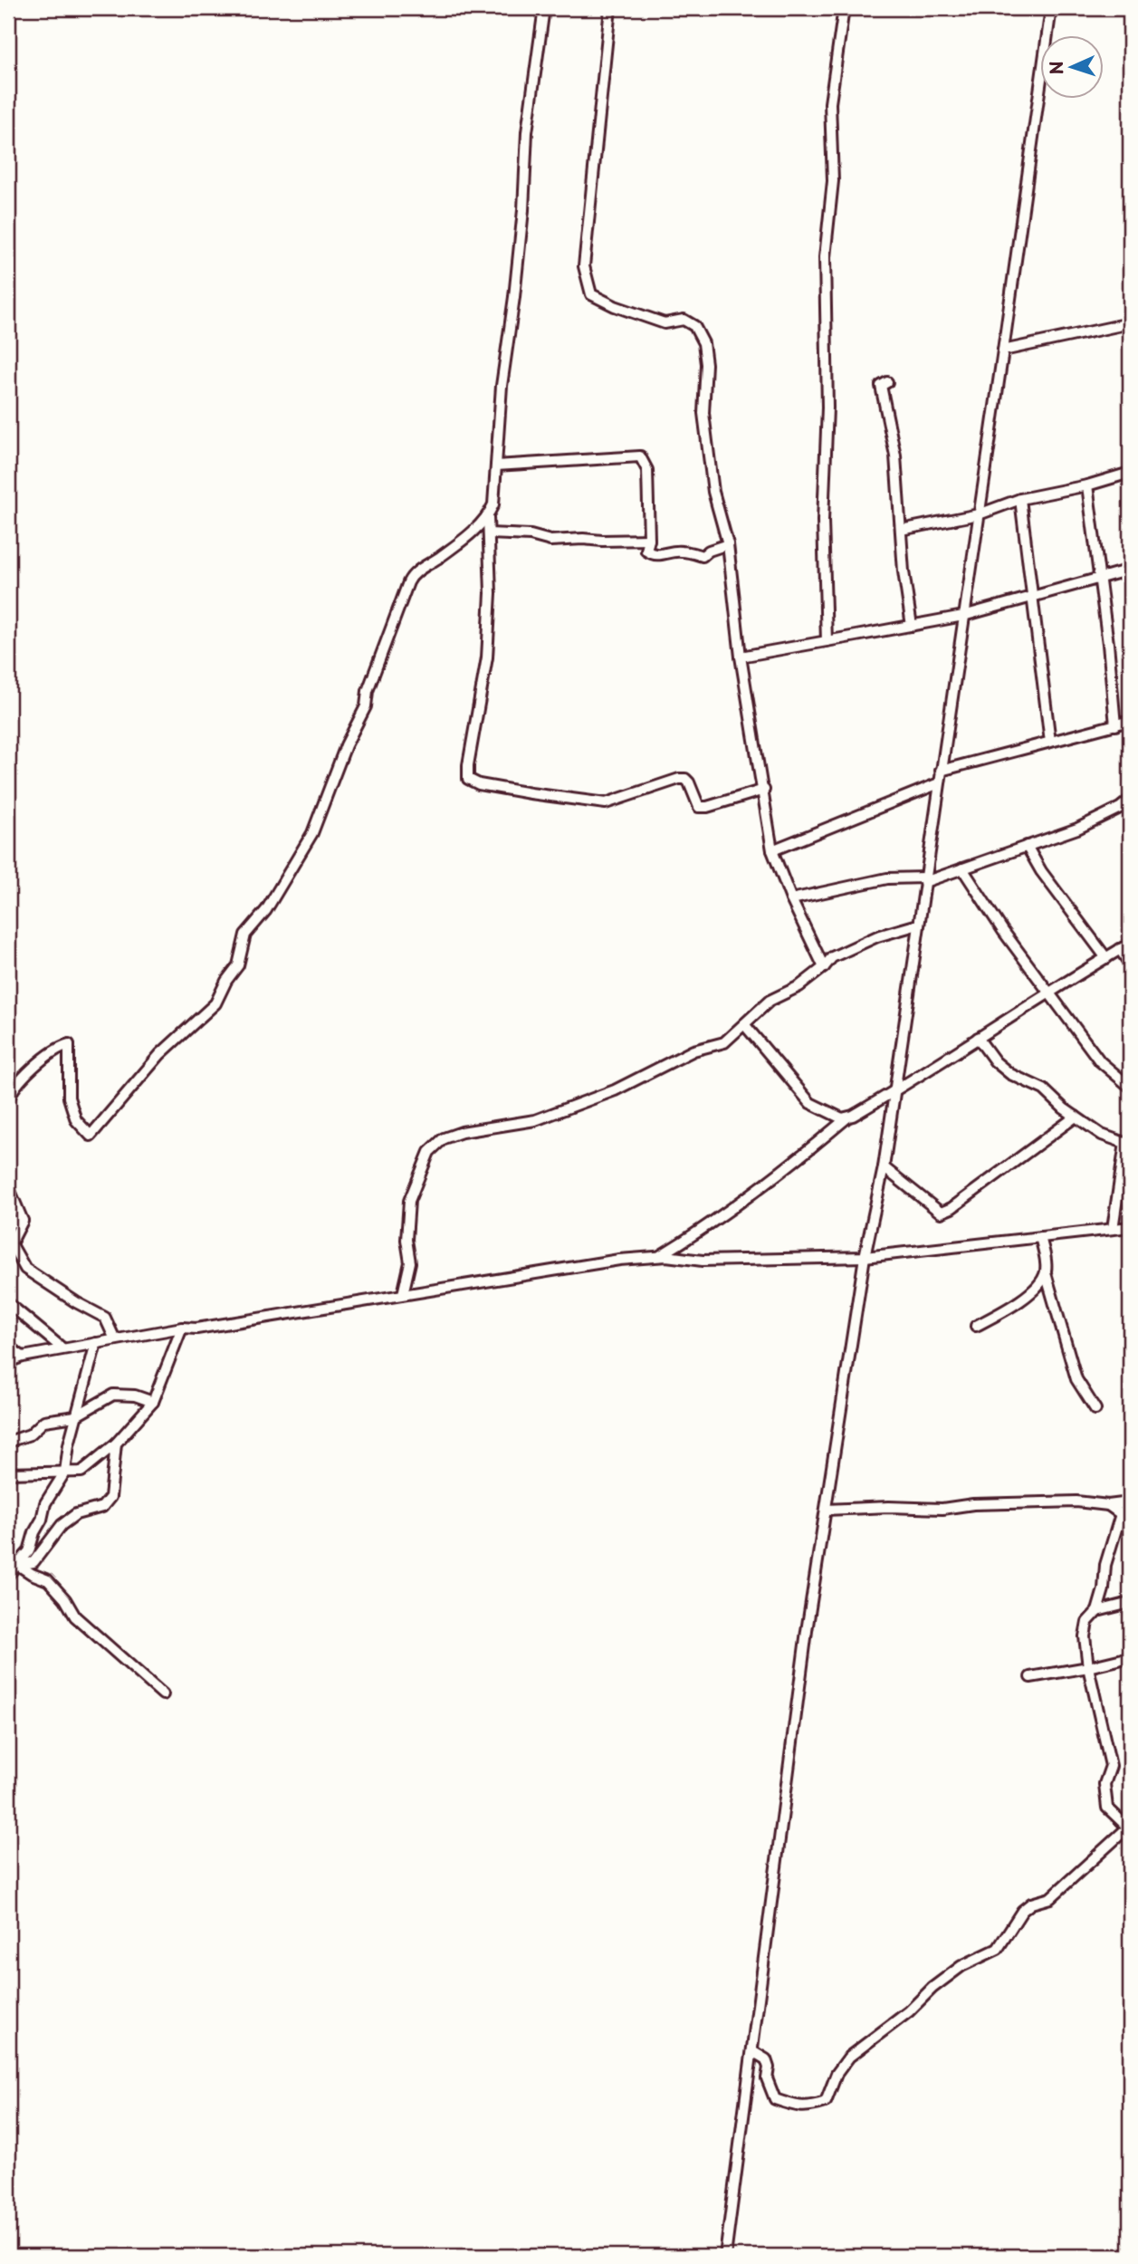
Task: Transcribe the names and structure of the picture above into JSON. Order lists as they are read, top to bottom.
{
  "north": "left"
}
